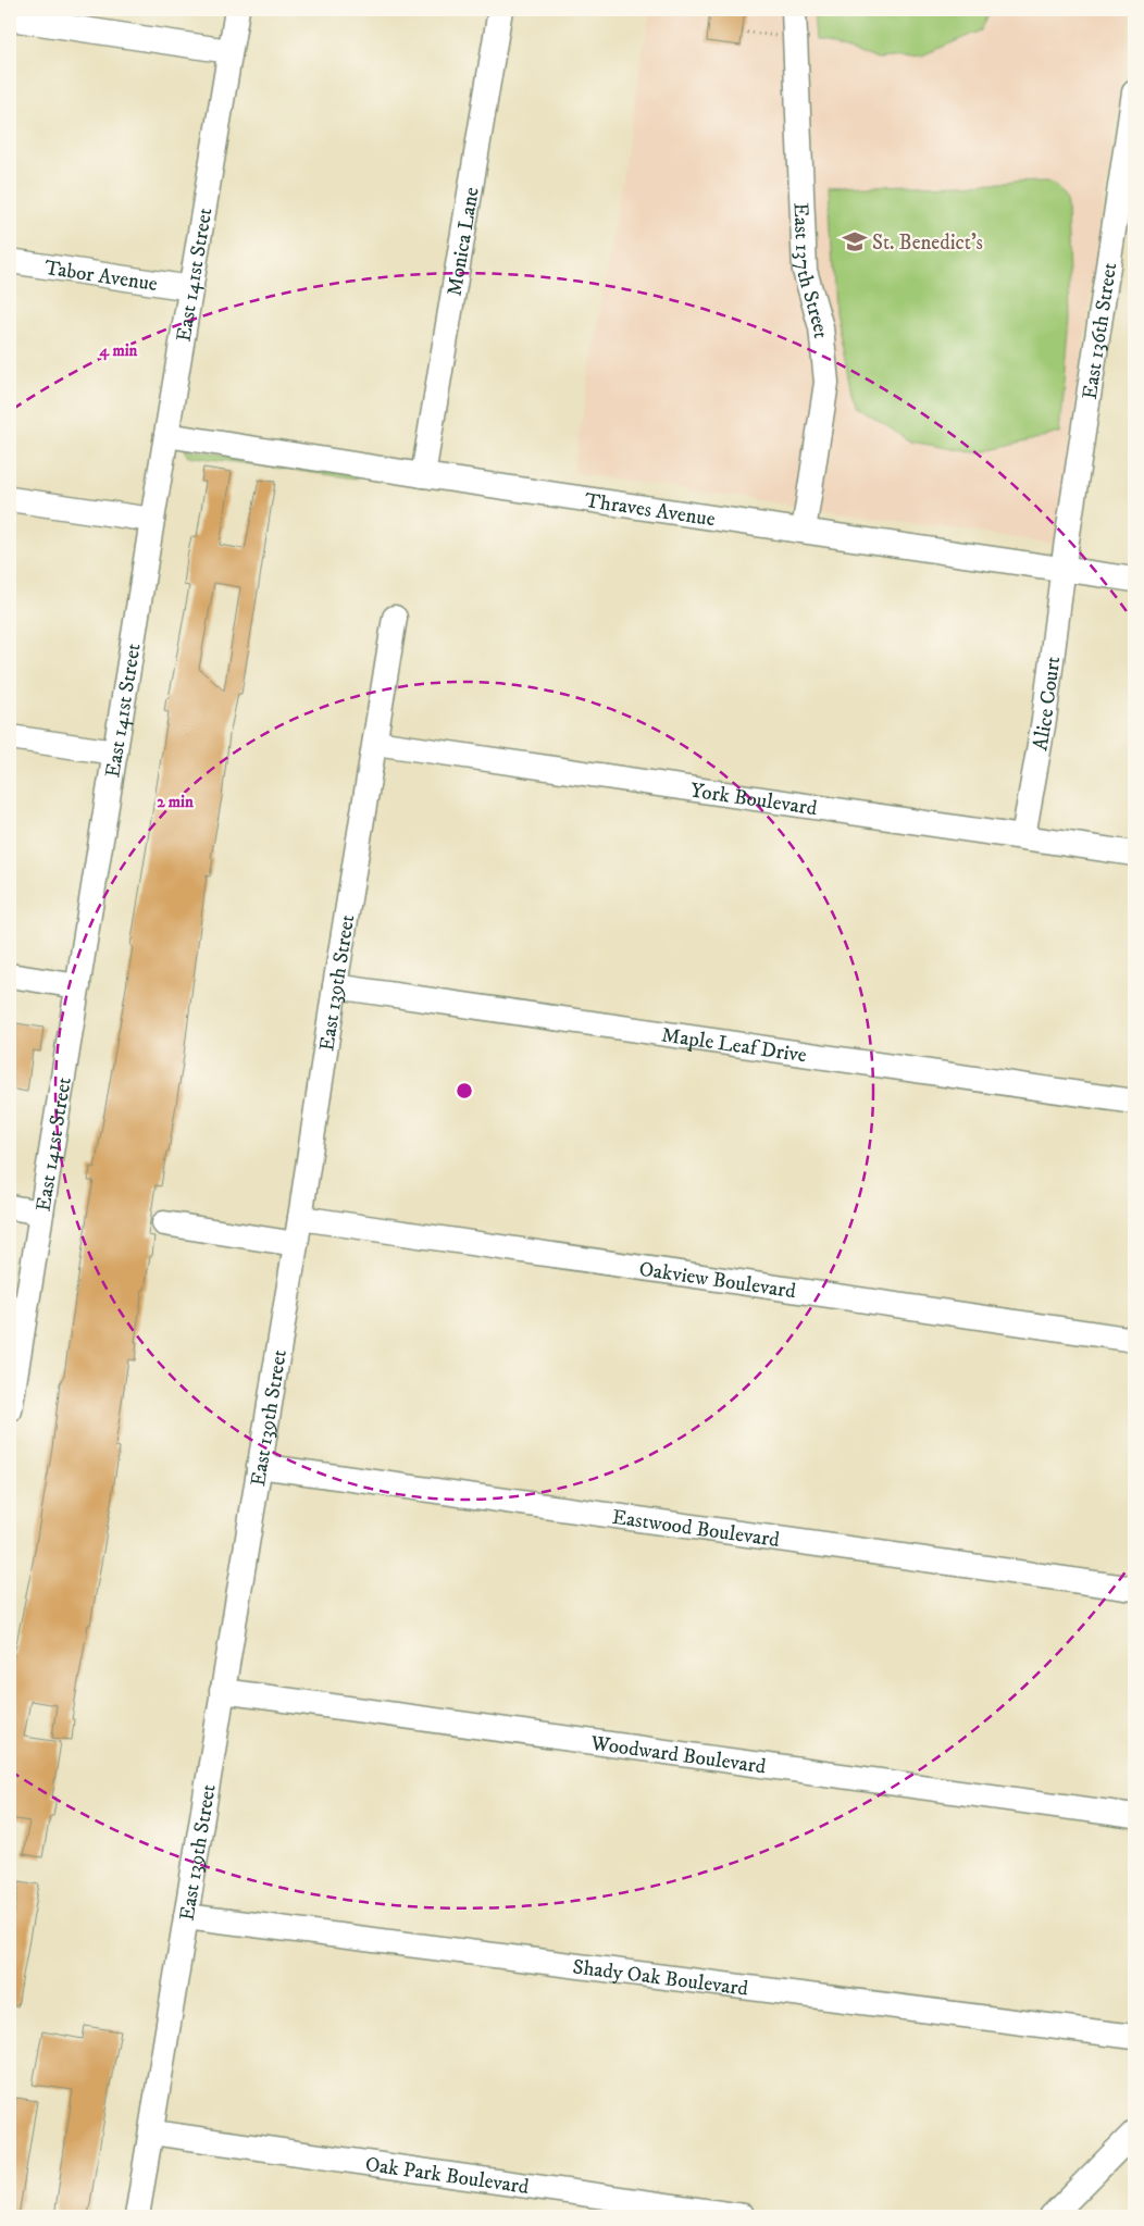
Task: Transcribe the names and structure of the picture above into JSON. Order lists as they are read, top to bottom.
{
  "streets": {
    "street": [
      "Monica Lane",
      "East 137th Street",
      "Tabor Avenue",
      "East 141st Street",
      "East 136th Street",
      "Thraves Avenue",
      "Alice Court",
      "York Boulevard",
      "East 139th Street",
      "Maple Leaf Drive",
      "Oakview Boulevard",
      "Eastwood Boulevard",
      "Woodward Boulevard",
      "Shady Oak Boulevard",
      "Oak Park Boulevard"
    ]
  },
  "crossings": [
    ["Monica Lane", "Thraves Avenue"],
    ["East 137th Street", "Thraves Avenue"],
    ["Tabor Avenue", "East 141st Street"],
    ["East 141st Street", "Thraves Avenue"],
    ["East 136th Street", "Thraves Avenue"],
    ["East 136th Street", "Alice Court"],
    ["Thraves Avenue", "Alice Court"],
    ["Alice Court", "York Boulevard"],
    ["York Boulevard", "East 139th Street"],
    ["East 139th Street", "Maple Leaf Drive"],
    ["East 139th Street", "Oakview Boulevard"],
    ["East 139th Street", "Eastwood Boulevard"],
    ["East 139th Street", "Woodward Boulevard"],
    ["East 139th Street", "Shady Oak Boulevard"],
    ["East 139th Street", "Oak Park Boulevard"]
  ],
  "places": {
    "school or university": ["St. Benedict's"]
  },
  "rings": ["4 min", "2 min"]
}
